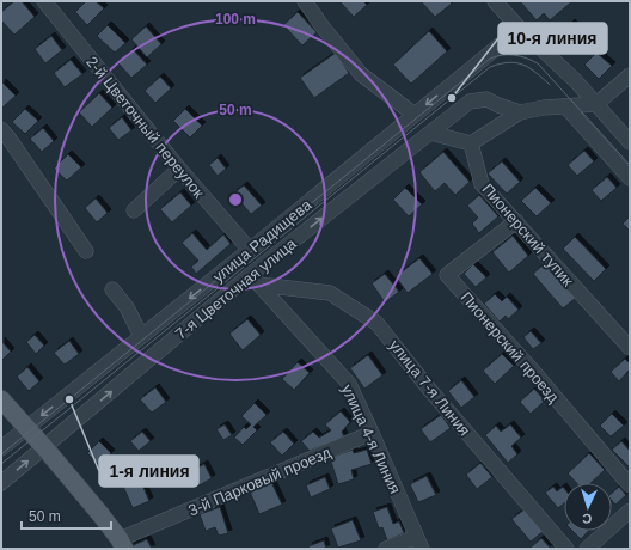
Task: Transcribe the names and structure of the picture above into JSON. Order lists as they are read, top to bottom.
{
  "streets": {
    "street": [
      "2-й Цветочный переулок",
      "Пионерский тупик",
      "улица Радищева",
      "7-я Цветочная улица",
      "Пионерский проезд",
      "улица 7-я Линия",
      "улица 4-я Линия",
      "3-й Парковый проезд"
    ]
  },
  "crossings": [
    ["2-й Цветочный переулок", "улица Радищева"],
    ["Пионерский тупик", "Пионерский проезд"],
    ["7-я Цветочная улица", "улица 7-я Линия"],
    ["7-я Цветочная улица", "улица 4-я Линия"],
    ["улица 7-я Линия", "улица 4-я Линия"],
    ["улица 4-я Линия", "3-й Парковый проезд"]
  ],
  "one_way": ["улица Радищева", "7-я Цветочная улица"],
  "places": ["10-я линия", "1-я линия"],
  "scale_bar": "50 m",
  "north": "bottom",
  "rings": ["100 m", "50 m"]
}
